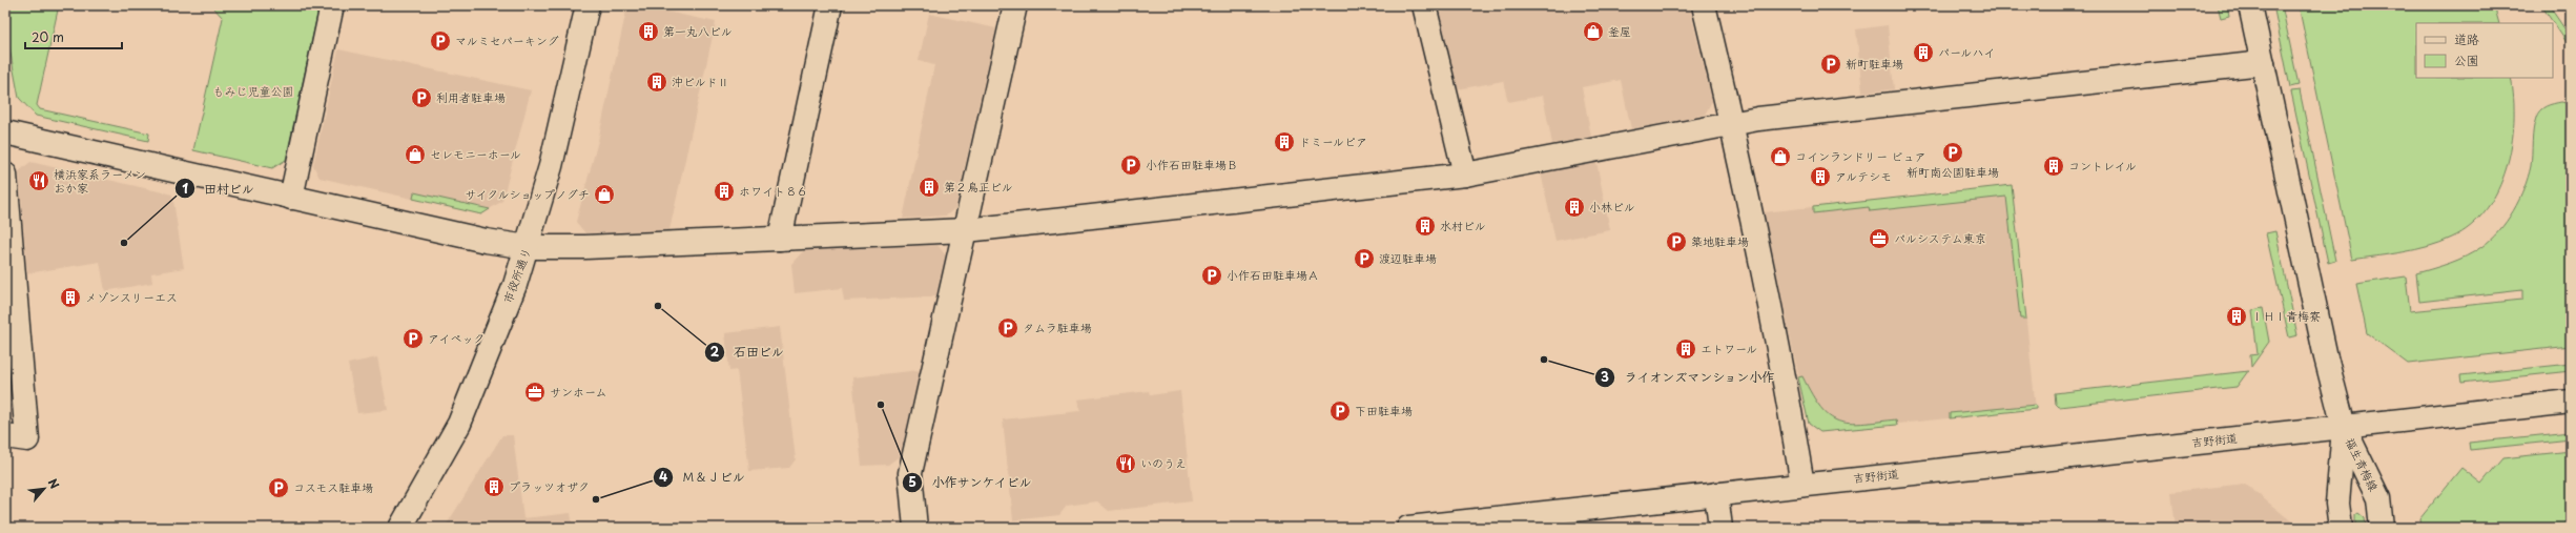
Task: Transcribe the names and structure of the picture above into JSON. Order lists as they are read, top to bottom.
{
  "streets": {
    "street": ["市役所通り", "吉野街道", "福生青梅線"]
  },
  "crossings": [
    ["吉野街道", "福生青梅線"]
  ],
  "parks": ["もみじ児童公園"],
  "places": {
    "building": [
      "第一丸八ビル",
      "パールハイ",
      "沖ビルドⅡ",
      "ドミールピア",
      "コントレイル",
      "アルテシモ",
      "第２鳥正ビル",
      "ホワイト８６",
      "小林ビル",
      "水村ビル",
      "メゾンスリーエス",
      "ＩＨＩ青梅寮",
      "エトワール",
      "プラッツオザク"
    ],
    "shop": [
      "釜屋",
      "セレモニーホール",
      "コインランドリー ピュア",
      "サイクルショップノグチ"
    ],
    "parking": [
      "マルミセパーキング",
      "新町駐車場",
      "利用者駐車場",
      "新町南公園駐車場",
      "小作石田駐車場Ｂ",
      "築地駐車場",
      "渡辺駐車場",
      "小作石田駐車場Ａ",
      "タムラ駐車場",
      "アイペック",
      "下田駐車場",
      "コスモス駐車場"
    ],
    "restaurant": ["横浜家系ラーメン おか家", "いのうえ"],
    "office": ["パルシステム東京", "サンホーム"],
    "other": [
      "田村ビル",
      "石田ビル",
      "ライオンズマンション小作",
      "小作サンケイビル",
      "Ｍ＆Ｊビル"
    ]
  },
  "legend": ["道路", "公園"],
  "scale_bar": "20 m",
  "north": "top right"
}
